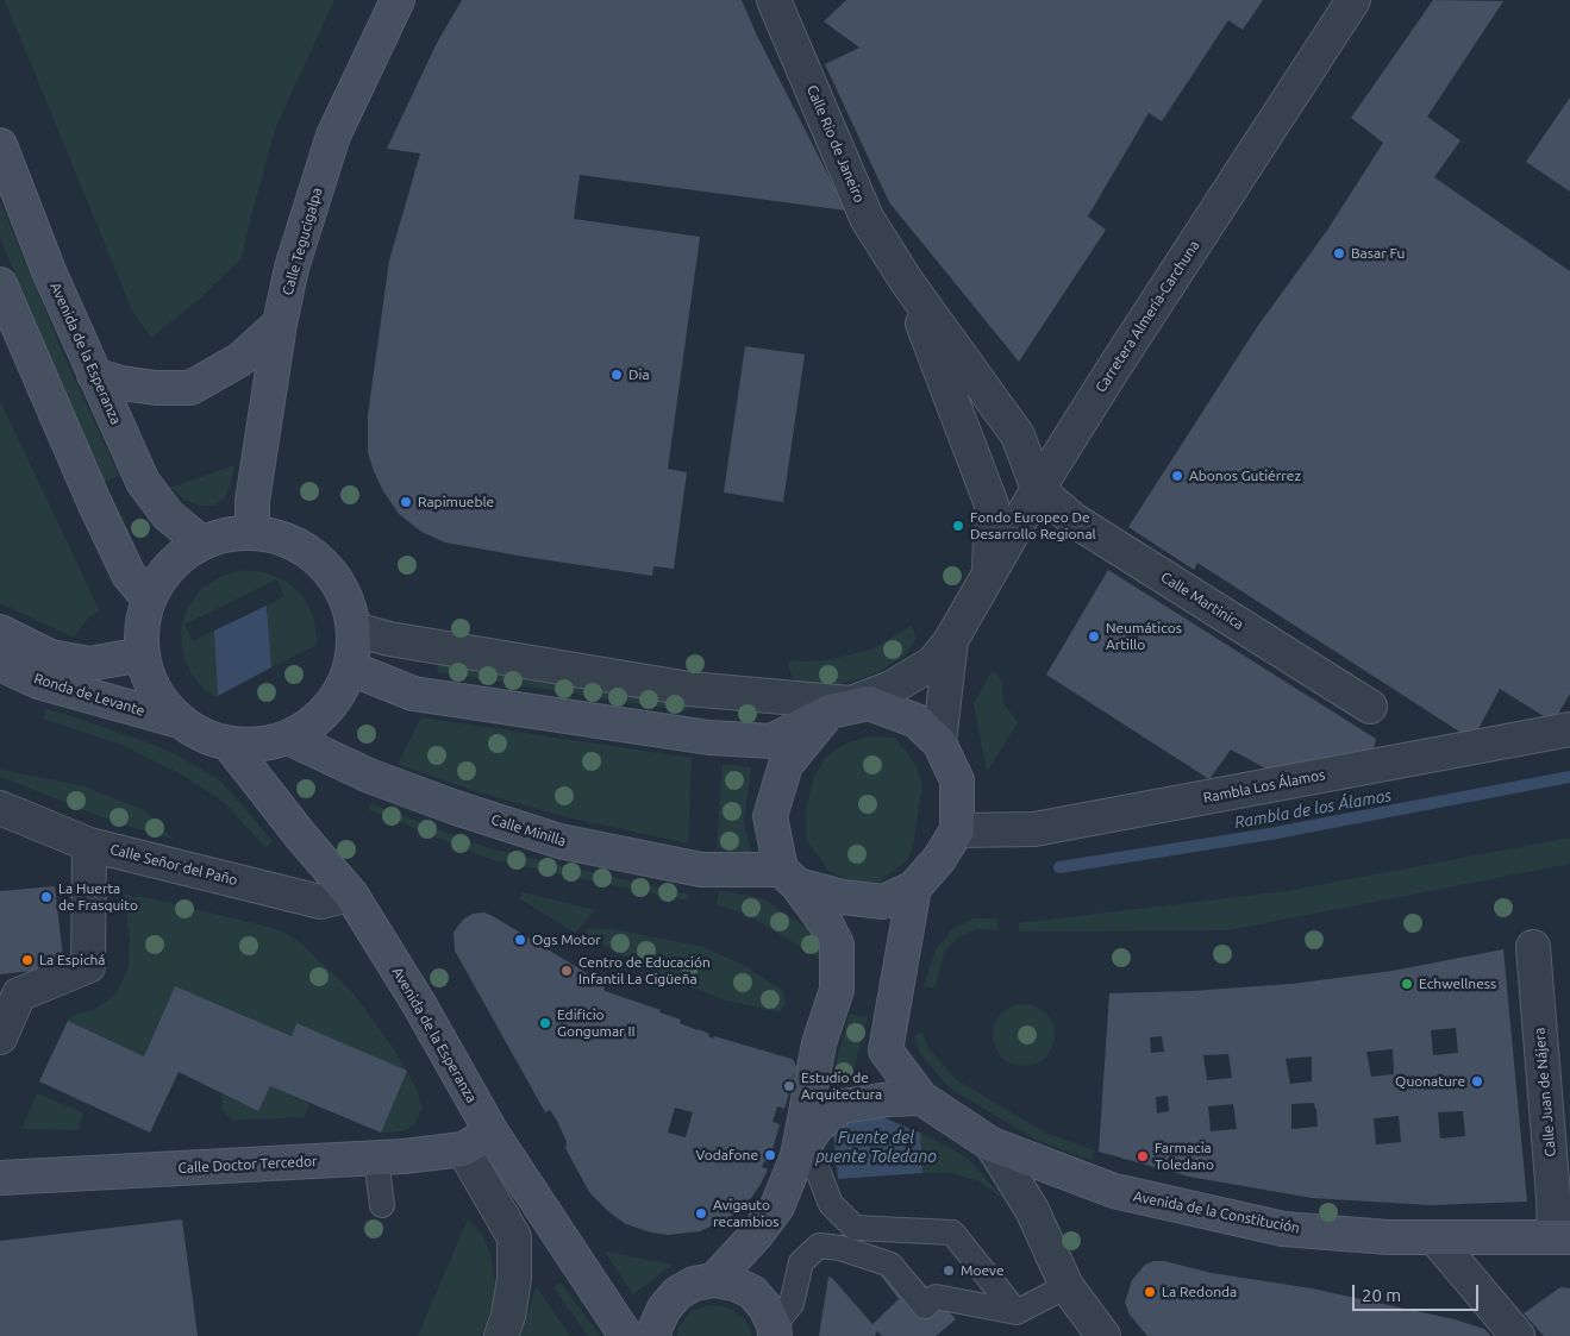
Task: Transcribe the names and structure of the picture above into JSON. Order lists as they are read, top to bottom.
{
  "streets": {
    "main road": [
      "Calle Tegucigalpa",
      "Avenida de la Esperanza",
      "Ronda de Levante",
      "Calle Minilla",
      "Calle Doctor Tercedor",
      "Avenida de la Constitución"
    ],
    "street": [
      "Calle Rio de Janeiro",
      "Carretera Almería-Carchuna",
      "Calle Martinica",
      "Rambla Los Álamos",
      "Calle Señor del Paño",
      "Calle Juan de Nájera"
    ]
  },
  "crossings": [
    ["Calle Rio de Janeiro", "Carretera Almería-Carchuna"],
    ["Calle Rio de Janeiro", "Calle Martinica"],
    ["Carretera Almería-Carchuna", "Calle Martinica"],
    ["Carretera Almería-Carchuna", "Rambla Los Álamos"],
    ["Carretera Almería-Carchuna", "Calle Minilla"],
    ["Carretera Almería-Carchuna", "Avenida de la Constitución"],
    ["Avenida de la Esperanza", "Calle Señor del Paño"],
    ["Avenida de la Esperanza", "Calle Doctor Tercedor"],
    ["Rambla Los Álamos", "Calle Minilla"],
    ["Rambla Los Álamos", "Avenida de la Constitución"],
    ["Calle Minilla", "Avenida de la Constitución"],
    ["Calle Juan de Nájera", "Avenida de la Constitución"]
  ],
  "water": ["Rambla de los Álamos", "Fuente del puente Toledano"],
  "places": [
    "Basar Fu",
    "Dia",
    "Abonos Gutiérrez",
    "Rapimueble",
    "Fondo Europeo De Desarrollo Regional",
    "Neumáticos Artillo",
    "La Huerta de Frasquito",
    "Ogs Motor",
    "La Espichá",
    "Centro de Educación Infantil La Cigüeña",
    "Echwellness",
    "Edificio Gongumar II",
    "Quonature",
    "Estudio de Arquitectura",
    "Vodafone",
    "Farmacia Toledano",
    "Avigauto recambios",
    "Moeve",
    "La Redonda"
  ],
  "scale_bar": "20 m"
}
